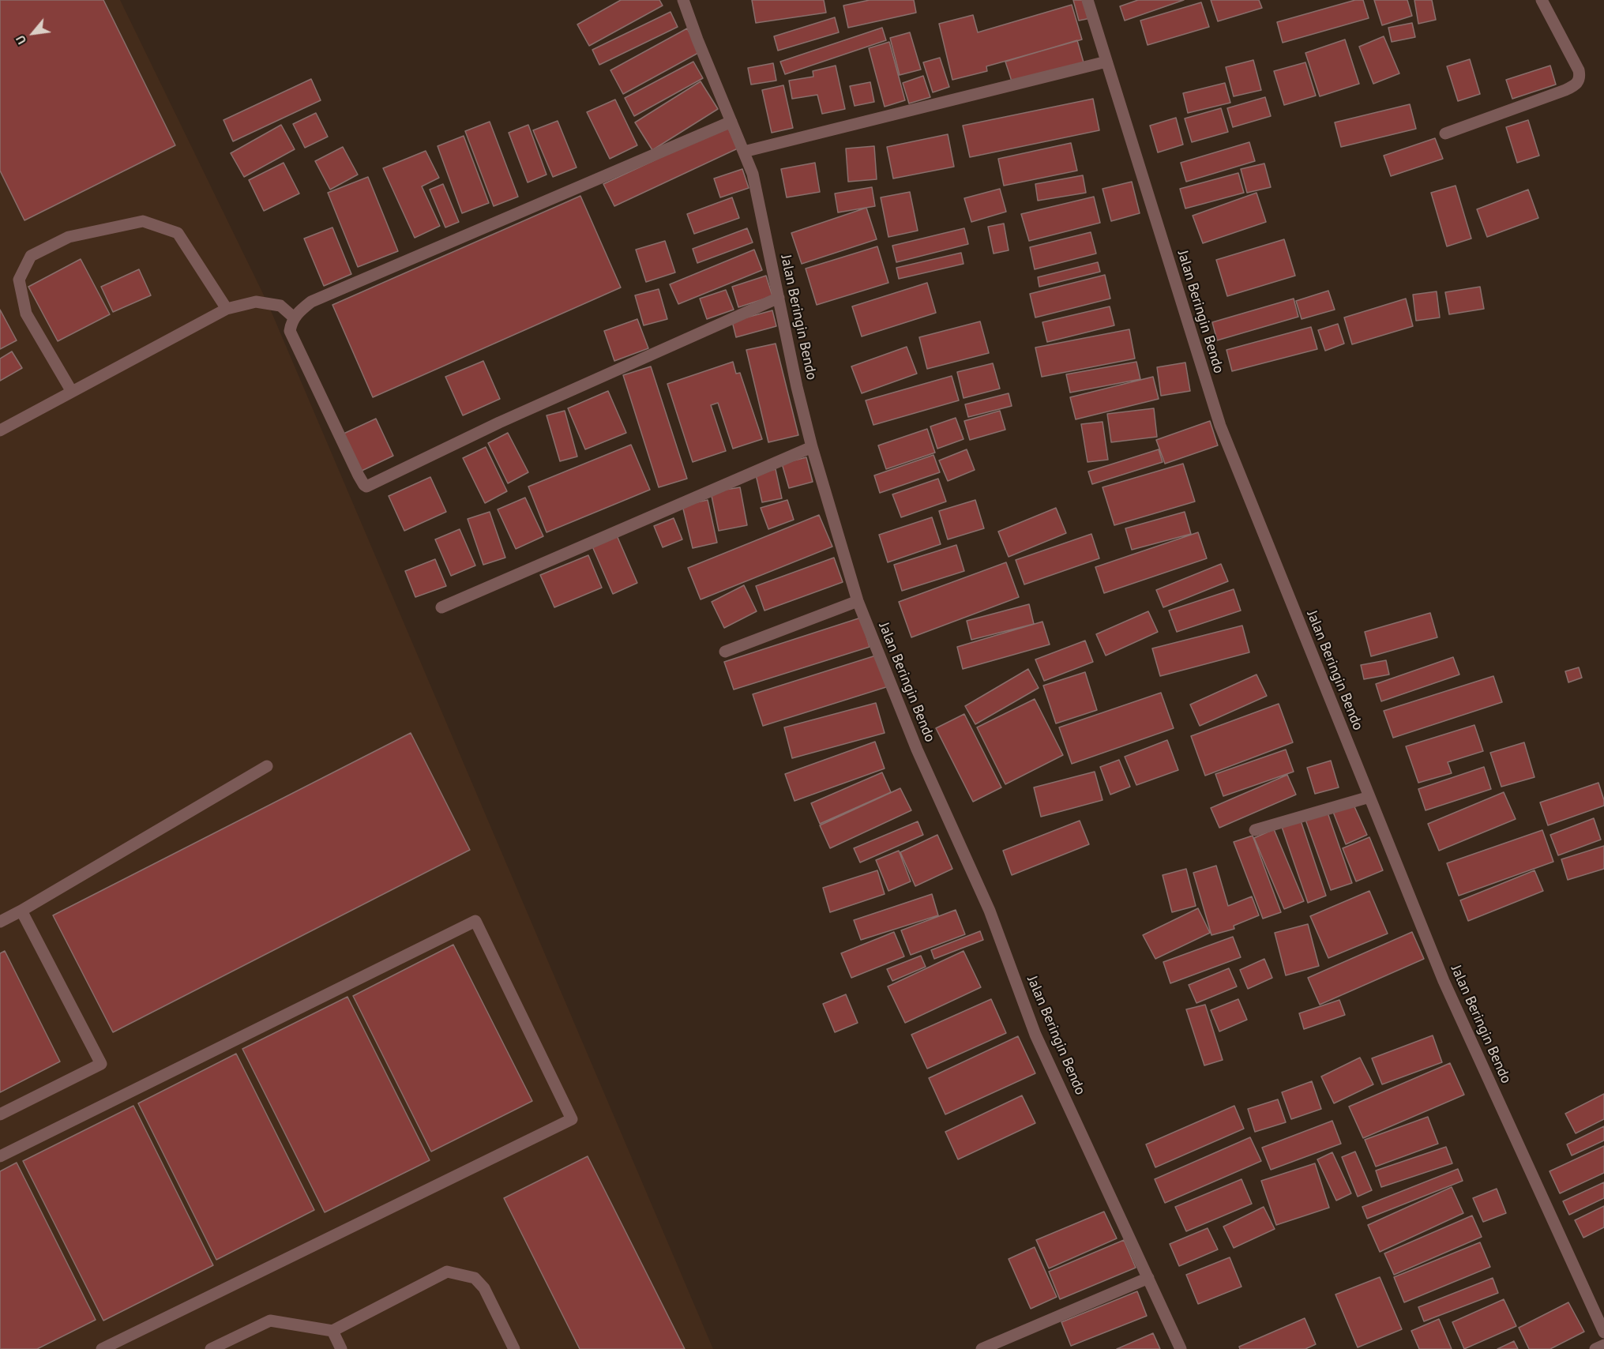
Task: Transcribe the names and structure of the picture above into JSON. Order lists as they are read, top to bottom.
{
  "streets": {
    "street": ["Jalan Beringin Bendo"]
  },
  "north": "bottom left"
}
